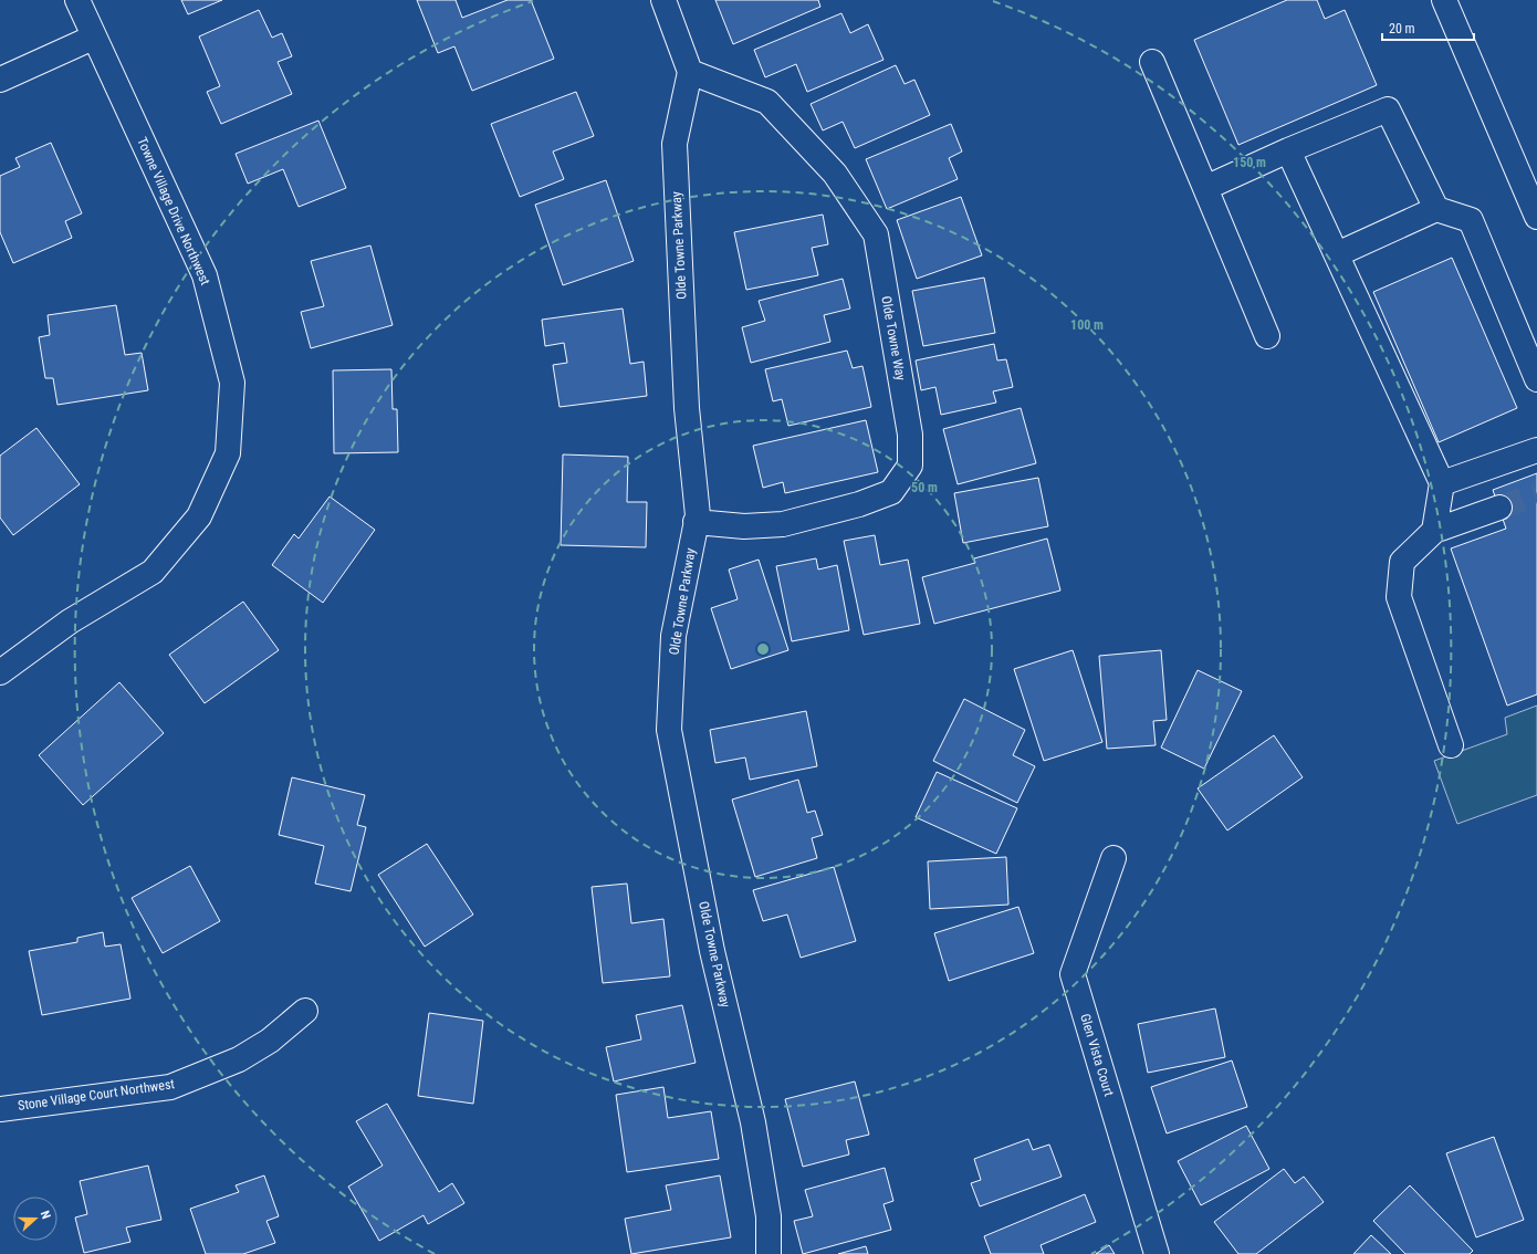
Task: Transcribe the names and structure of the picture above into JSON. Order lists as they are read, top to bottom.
{
  "streets": {
    "street": [
      "Towne Village Drive Northwest",
      "Olde Towne Parkway",
      "Olde Towne Way",
      "Glen Vista Court",
      "Stone Village Court Northwest"
    ]
  },
  "crossings": [
    ["Olde Towne Parkway", "Olde Towne Way"]
  ],
  "scale_bar": "20 m",
  "north": "right",
  "rings": ["150 m", "100 m", "50 m"]
}
